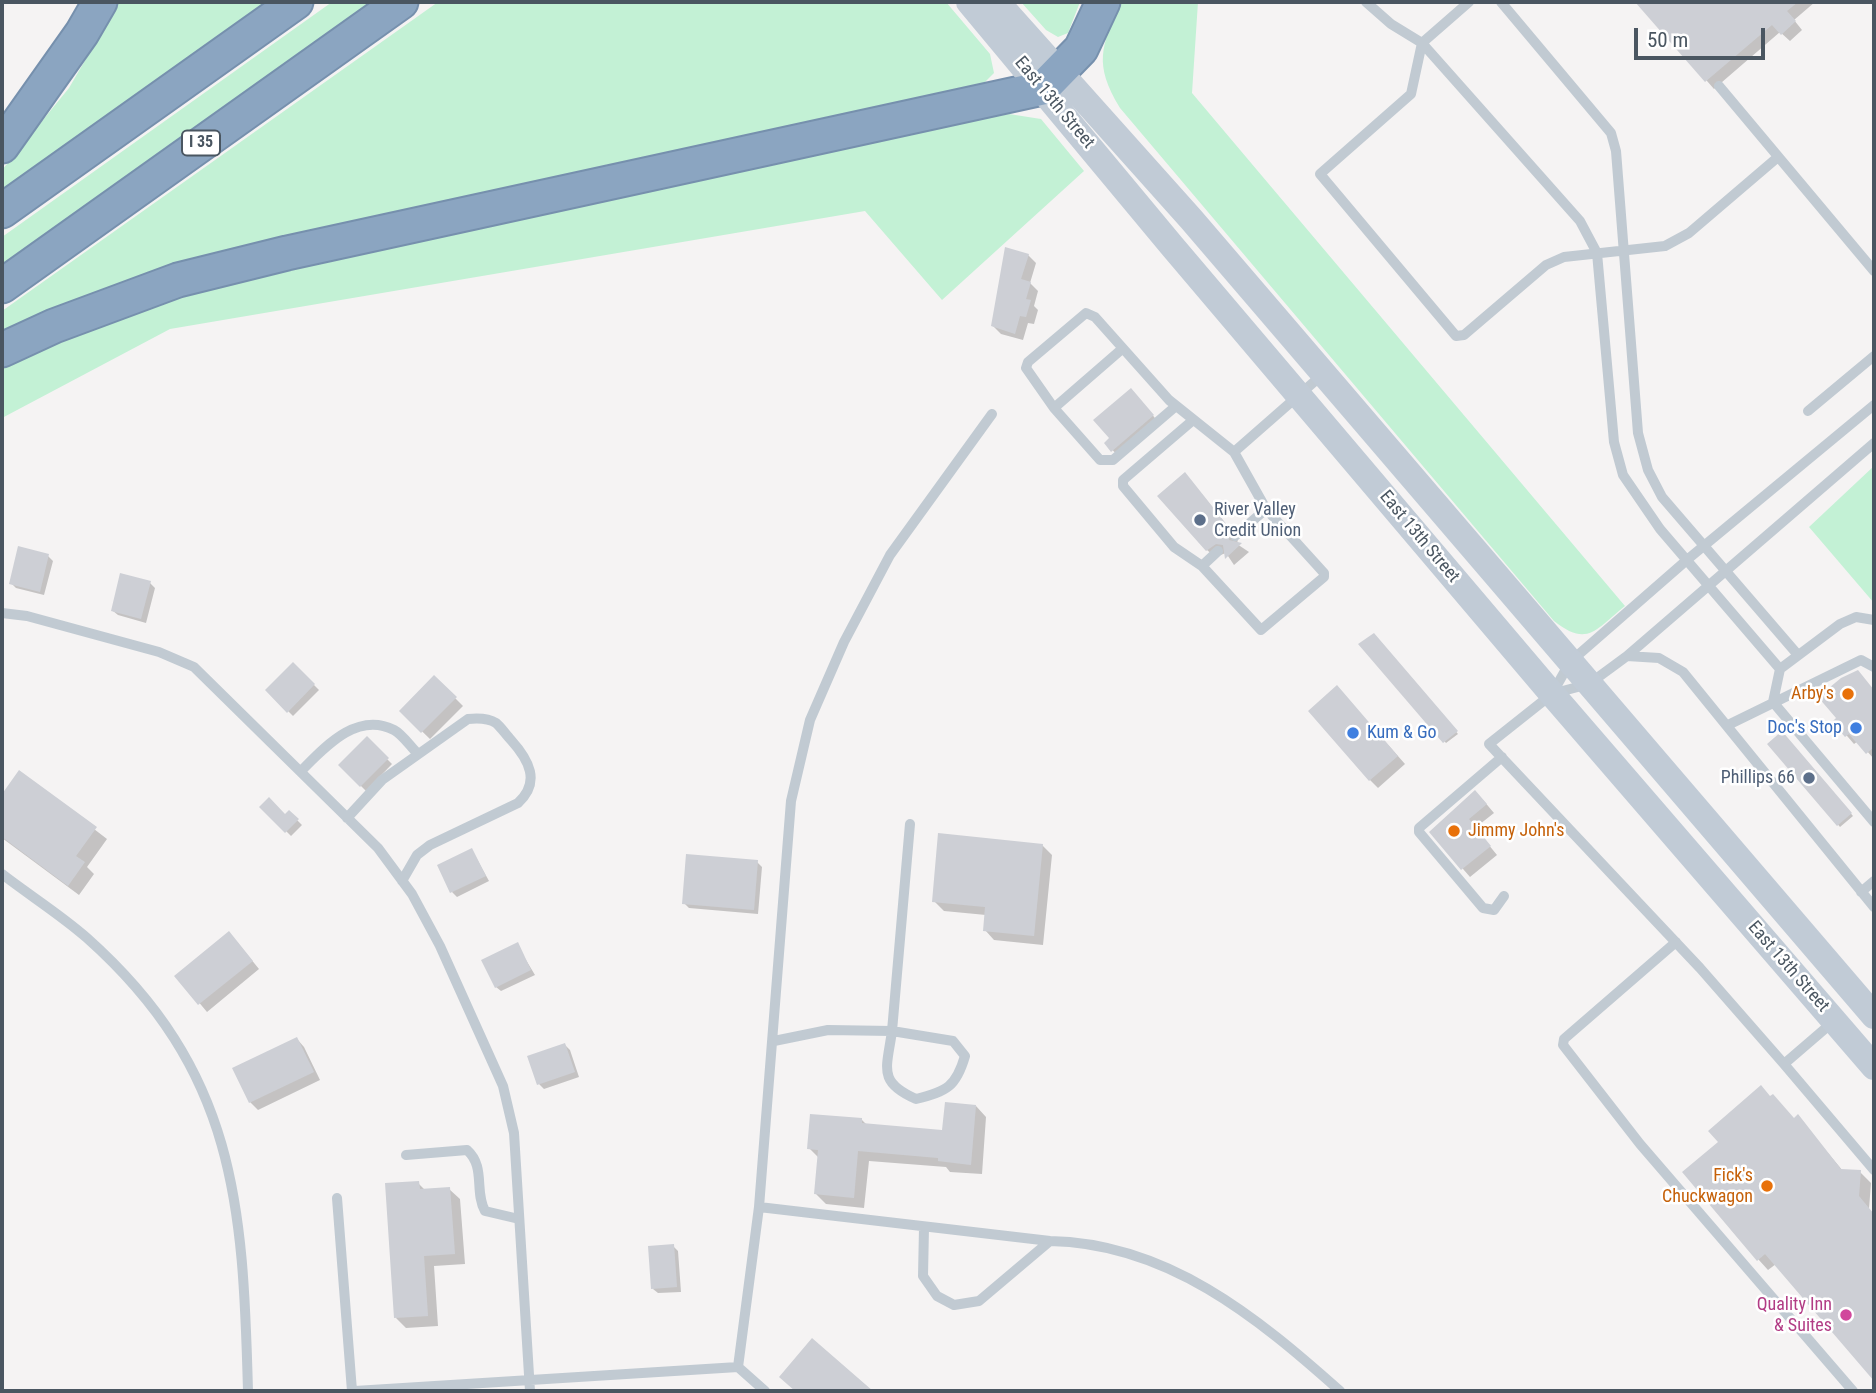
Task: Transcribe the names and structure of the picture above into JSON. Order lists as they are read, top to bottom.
{
  "streets": {
    "highway": ["I 35"],
    "main road": ["East 13th Street"]
  },
  "places": [
    "River Valley Credit Union",
    "Arby's",
    "Doc's Stop",
    "Kum & Go",
    "Phillips 66",
    "Jimmy John's",
    "Fick's Chuckwagon",
    "Quality Inn & Suites"
  ],
  "scale_bar": "50 m"
}
